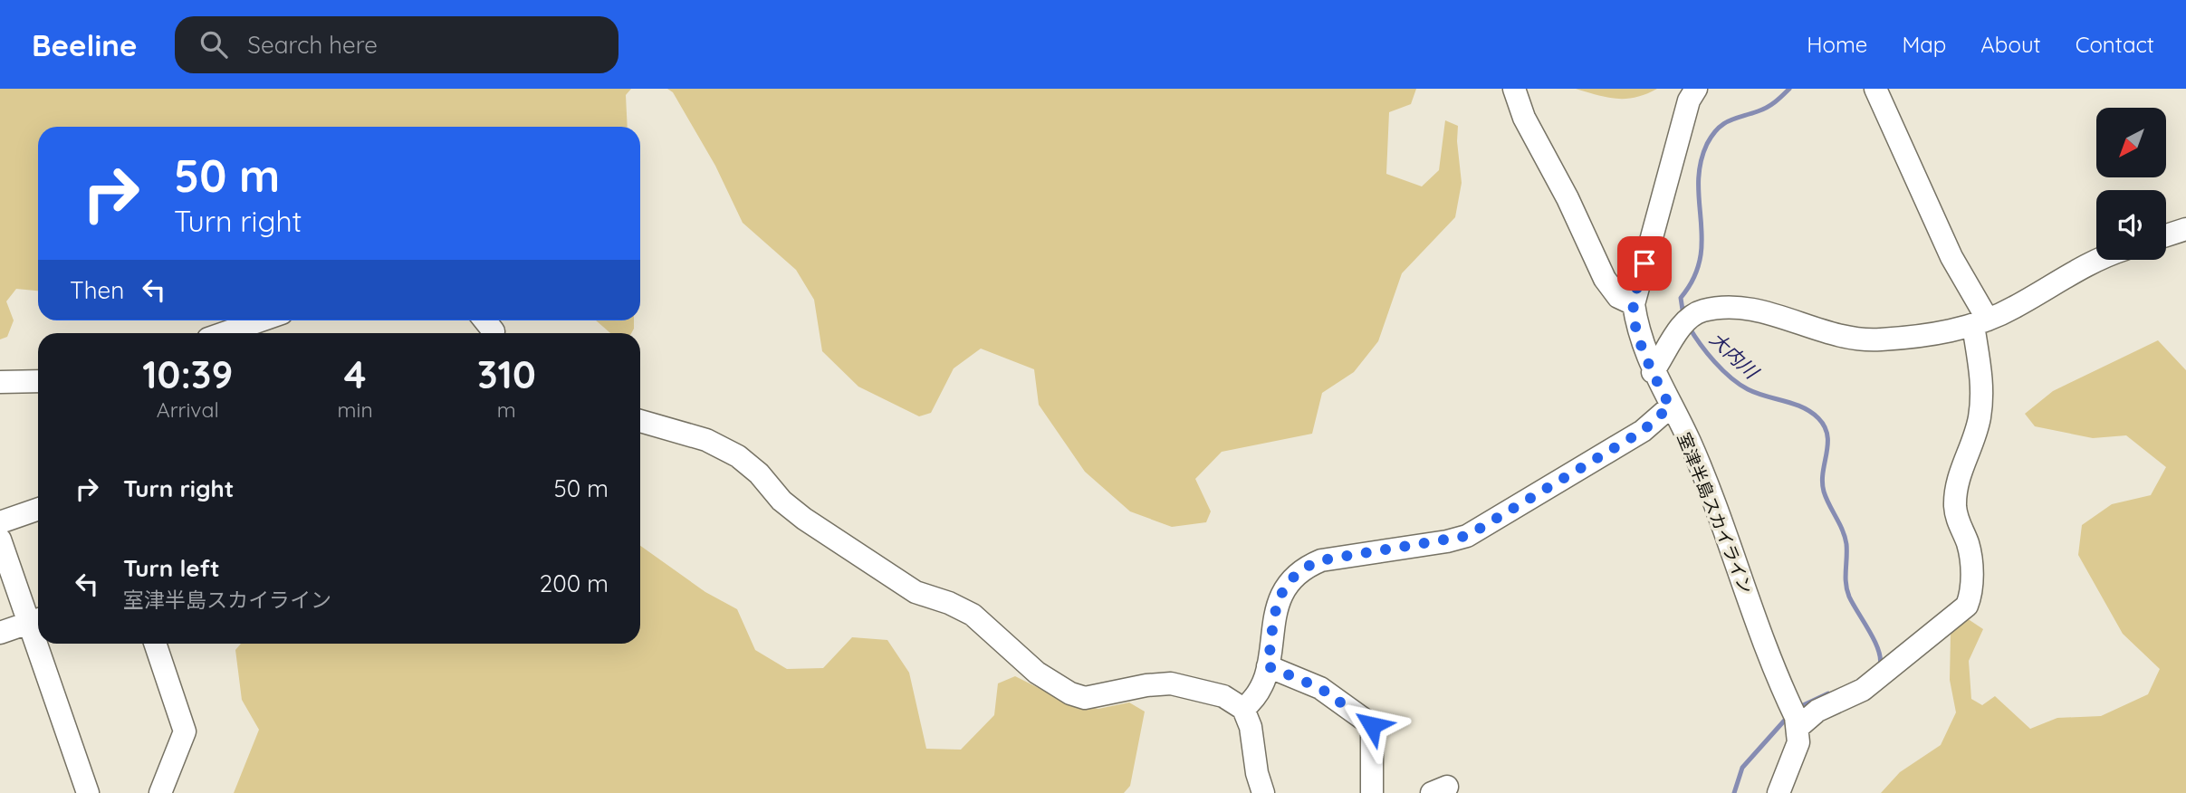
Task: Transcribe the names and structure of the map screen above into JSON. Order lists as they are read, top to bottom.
{
  "streets": {
    "street": ["室津半島スカイライン"]
  },
  "water": ["大内川"],
  "north": "bottom left",
  "page": {
    "header": "Beeline",
    "search": "Search here",
    "nav": [
      "Home",
      "Map",
      "About",
      "Contact"
    ],
    "turn": ["50 m", "Turn right"],
    "then": "Then",
    "eta": [
      "10:39",
      "Arrival",
      "4",
      "min",
      "310",
      "m"
    ],
    "list": [
      {
        "name": "Turn right",
        "value": "50 m"
      },
      {
        "name": "Turn left",
        "note": "室津半島スカイライン",
        "value": "200 m"
      }
    ]
  }
}
